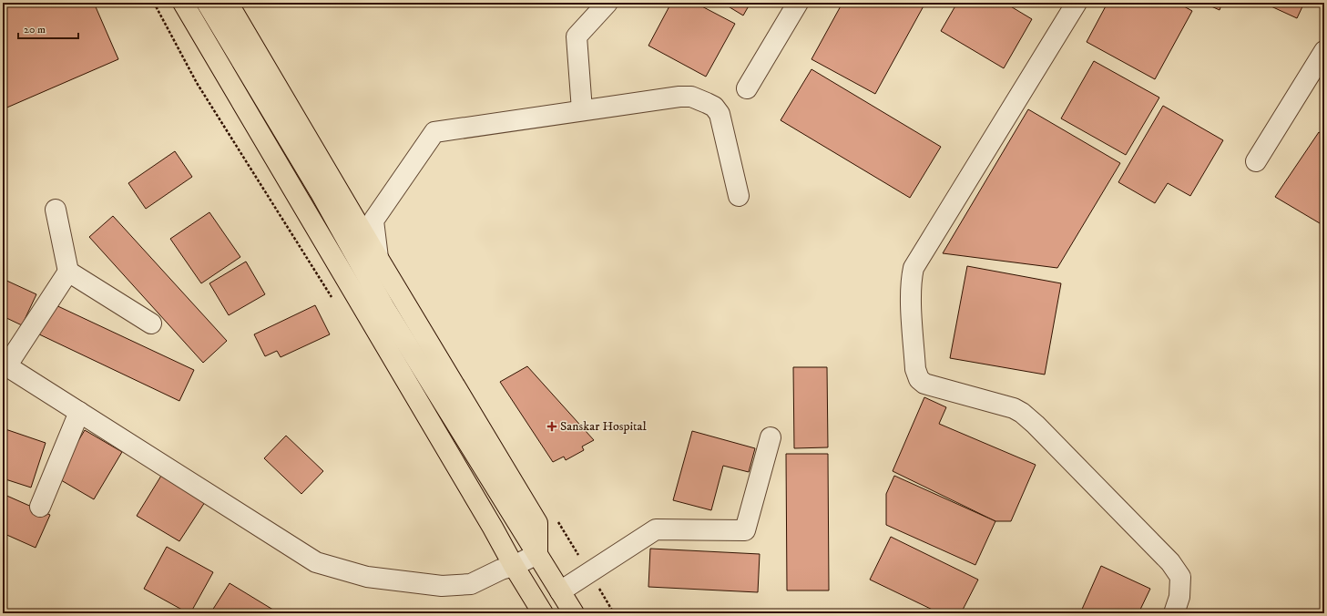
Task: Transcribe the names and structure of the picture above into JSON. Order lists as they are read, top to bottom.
{
  "places": {
    "health": ["Sanskar Hospital"]
  },
  "scale_bar": "20 m"
}
